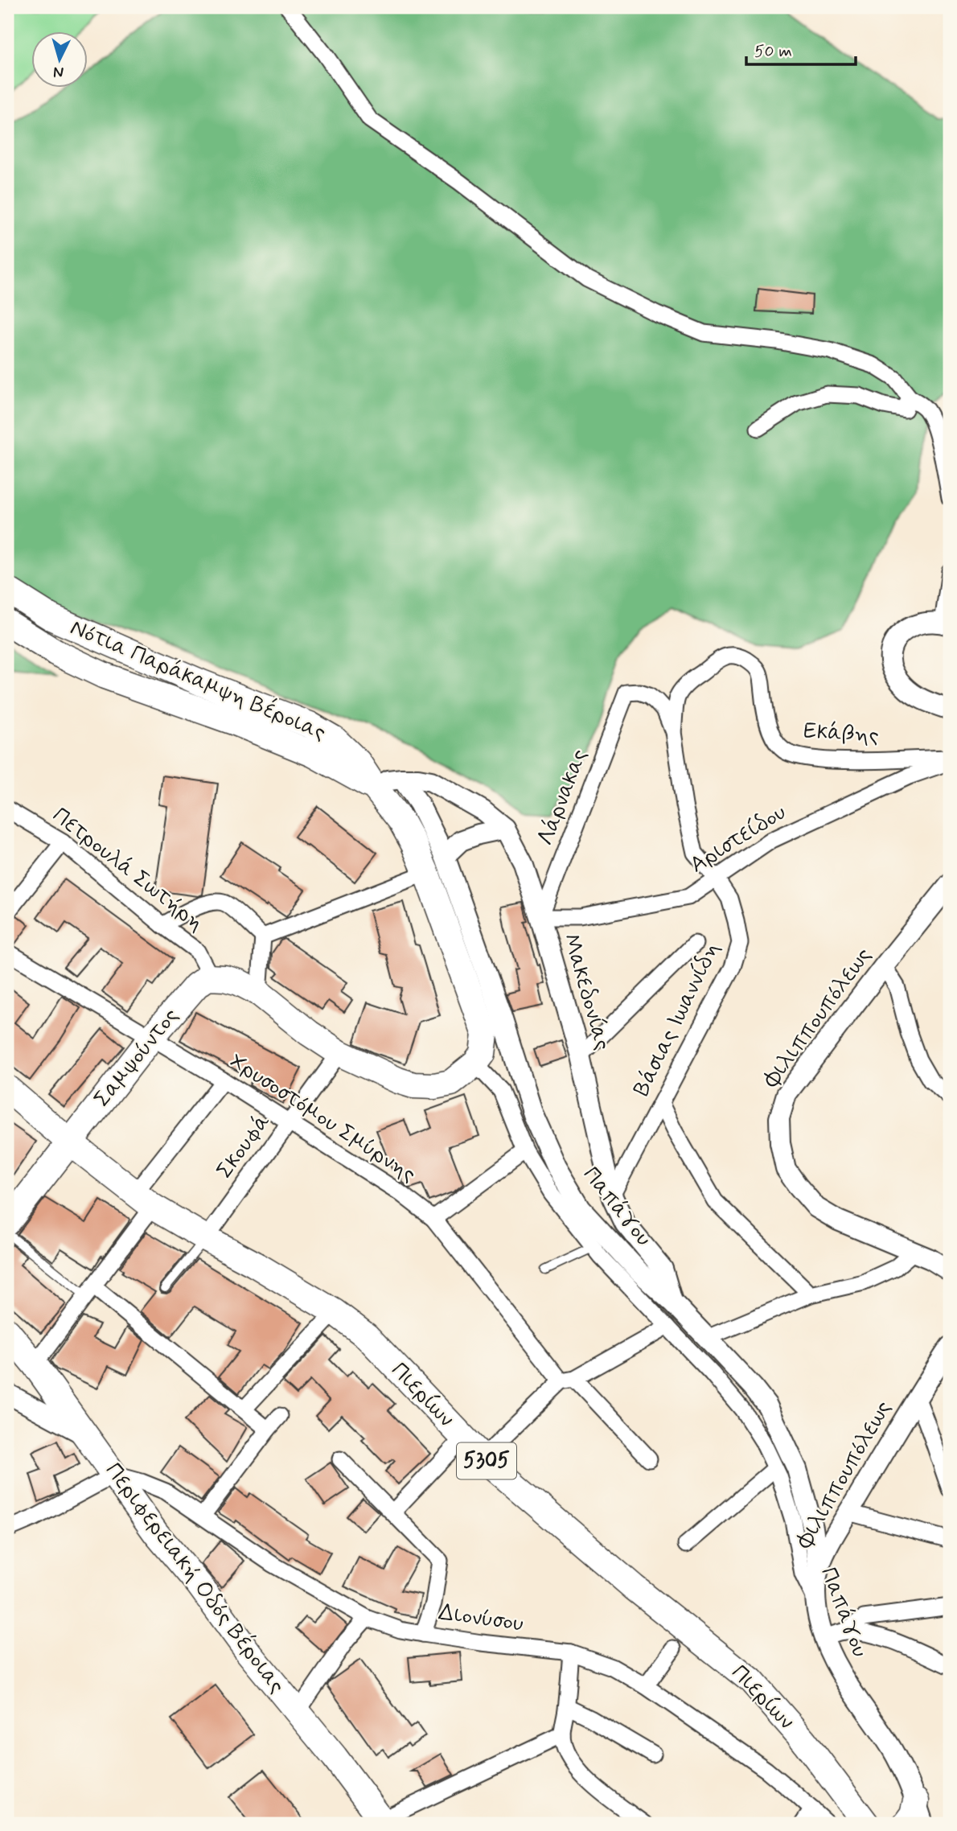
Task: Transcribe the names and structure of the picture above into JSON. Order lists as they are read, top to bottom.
{
  "streets": {
    "main road": [
      "Νότια Παράκαμψη Βέροιας",
      "Σαμψούντος",
      "Πιερίων",
      "5305",
      "Περιφερειακή Οδός Βέροιας"
    ],
    "street": [
      "Εκάβης",
      "Λάρνακας",
      "Αριστείδου",
      "Πετρουλά Σωτήρη",
      "Μακεδονίας",
      "Φιλιππουπόλεως",
      "Βάσιας Ιωαννίδη",
      "Χρυσοστόμου Σμύρνης",
      "Σκουφά",
      "Παπάγου",
      "Διονύσου"
    ]
  },
  "crossings": [
    ["Νότια Παράκαμψη Βέροιας", "Μακεδονίας"],
    ["Νότια Παράκαμψη Βέροιας", "Παπάγου"],
    ["Εκάβης", "Βάσιας Ιωαννίδη"],
    ["Λάρνακας", "Αριστείδου"],
    ["Λάρνακας", "Μακεδονίας"],
    ["Λάρνακας", "Βάσιας Ιωαννίδη"],
    ["Αριστείδου", "Μακεδονίας"],
    ["Αριστείδου", "Βάσιας Ιωαννίδη"],
    ["Πετρουλά Σωτήρη", "Σαμψούντος"],
    ["Μακεδονίας", "Βάσιας Ιωαννίδη"],
    ["Μακεδονίας", "Παπάγου"],
    ["Φιλιππουπόλεως", "Παπάγου"],
    ["Σαμψούντος", "Χρυσοστόμου Σμύρνης"],
    ["Σαμψούντος", "Πιερίων"],
    ["Χρυσοστόμου Σμύρνης", "Σκουφά"],
    ["Σκουφά", "Πιερίων"],
    ["Περιφερειακή Οδός Βέροιας", "Διονύσου"]
  ],
  "scale_bar": "50 m",
  "north": "bottom"
}
